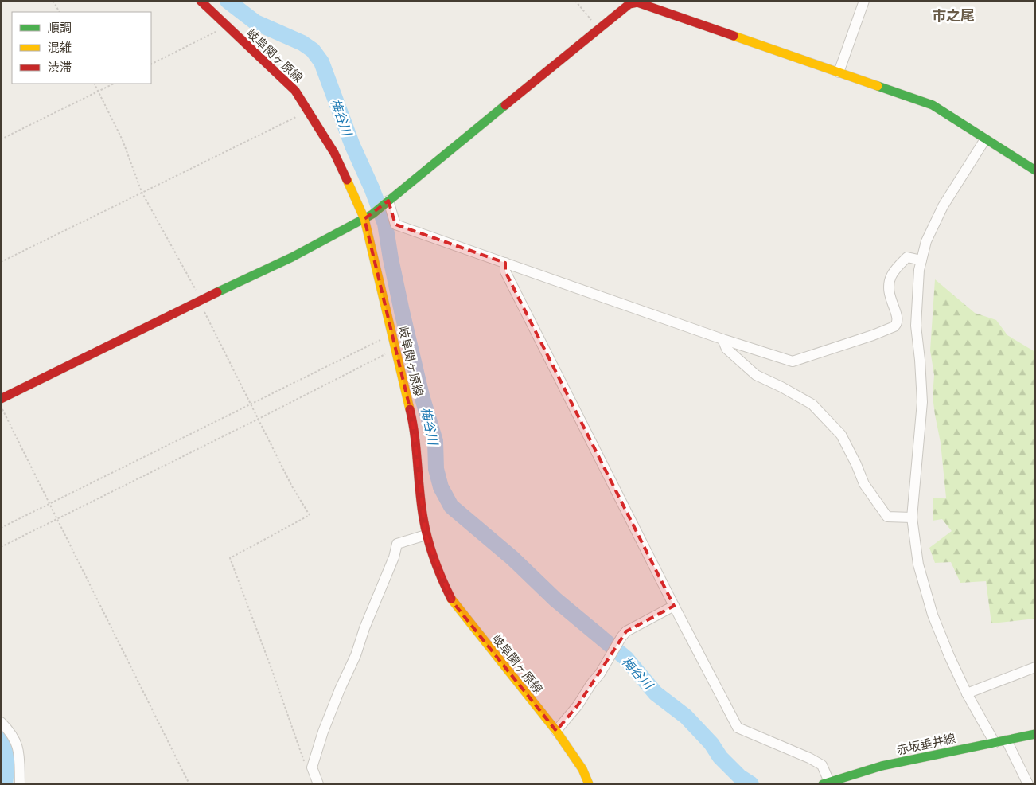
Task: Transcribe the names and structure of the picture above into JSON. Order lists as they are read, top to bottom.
{
  "streets": {
    "street": ["岐阜関ヶ原線", "赤坂垂井線"]
  },
  "districts": ["市之尾"],
  "water": ["梅谷川"],
  "legend": ["順調", "混雑", "渋滞"]
}
